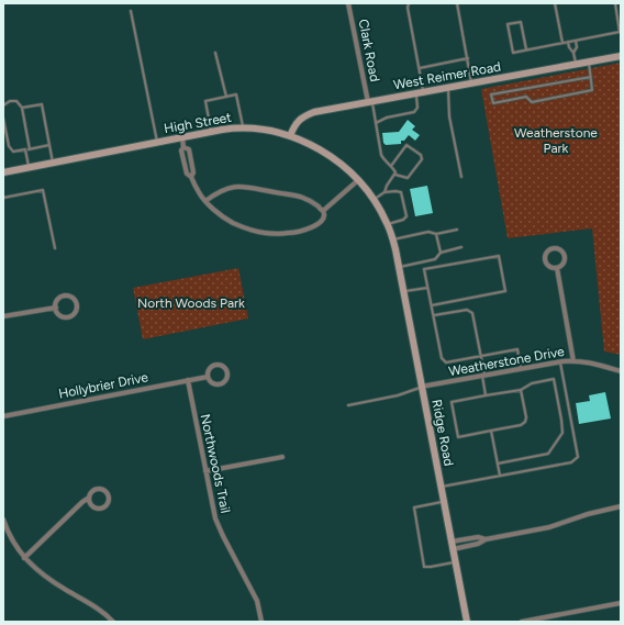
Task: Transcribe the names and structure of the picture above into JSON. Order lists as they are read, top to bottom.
{
  "streets": {
    "main road": ["West Reimer Road", "High Street", "Ridge Road"],
    "street": [
      "Clark Road",
      "Weatherstone Drive",
      "Hollybrier Drive",
      "Northwoods Trail"
    ]
  },
  "crossings": [
    ["Clark Road", "West Reimer Road"],
    ["West Reimer Road", "High Street"],
    ["High Street", "Ridge Road"],
    ["Weatherstone Drive", "Ridge Road"],
    ["Hollybrier Drive", "Northwoods Trail"]
  ],
  "parks": ["Weatherstone Park", "North Woods Park"]
}
